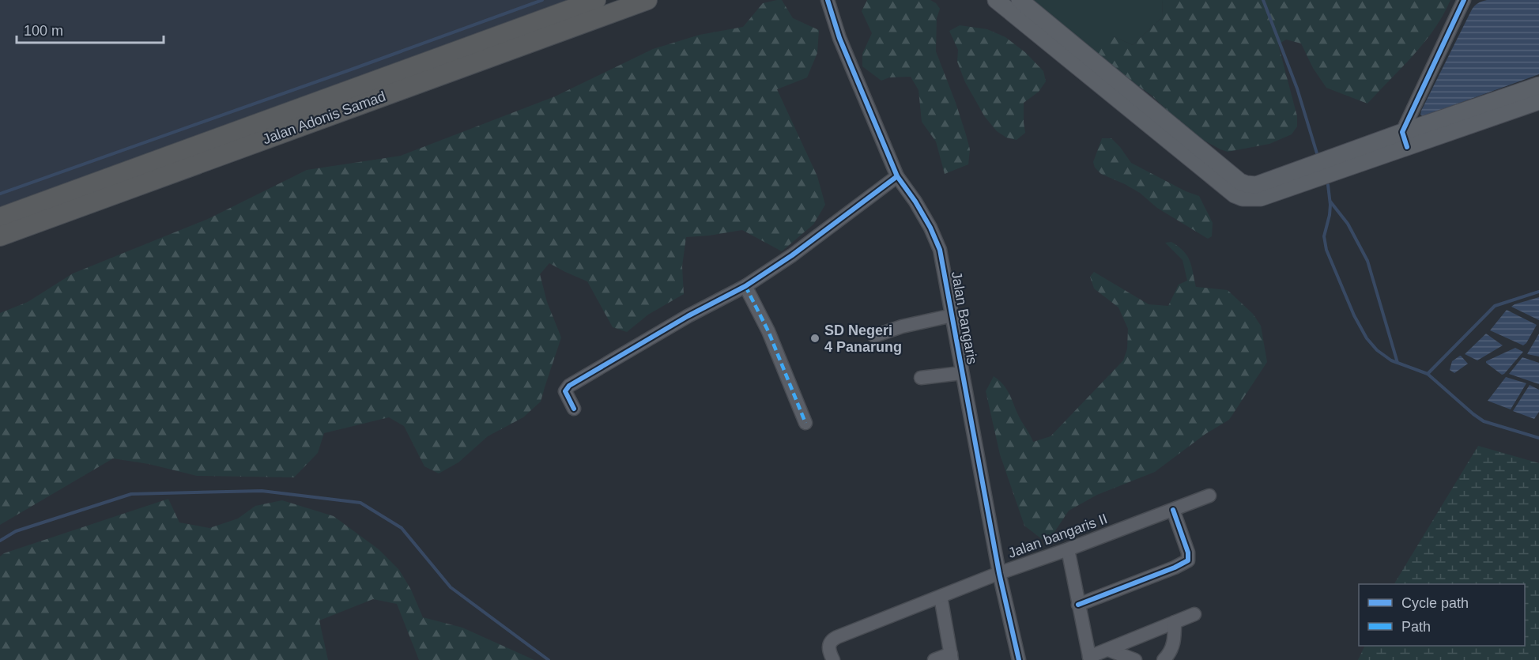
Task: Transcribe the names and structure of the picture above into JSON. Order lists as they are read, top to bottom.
{
  "streets": {
    "highway": ["Jalan Adonis Samad"],
    "street": ["Jalan Bangaris", "Jalan bangaris II"]
  },
  "crossings": [
    ["Jalan Bangaris", "Jalan bangaris II"]
  ],
  "places": ["SD Negeri 4 Panarung"],
  "legend": ["Cycle path", "Path"],
  "scale_bar": "100 m"
}
